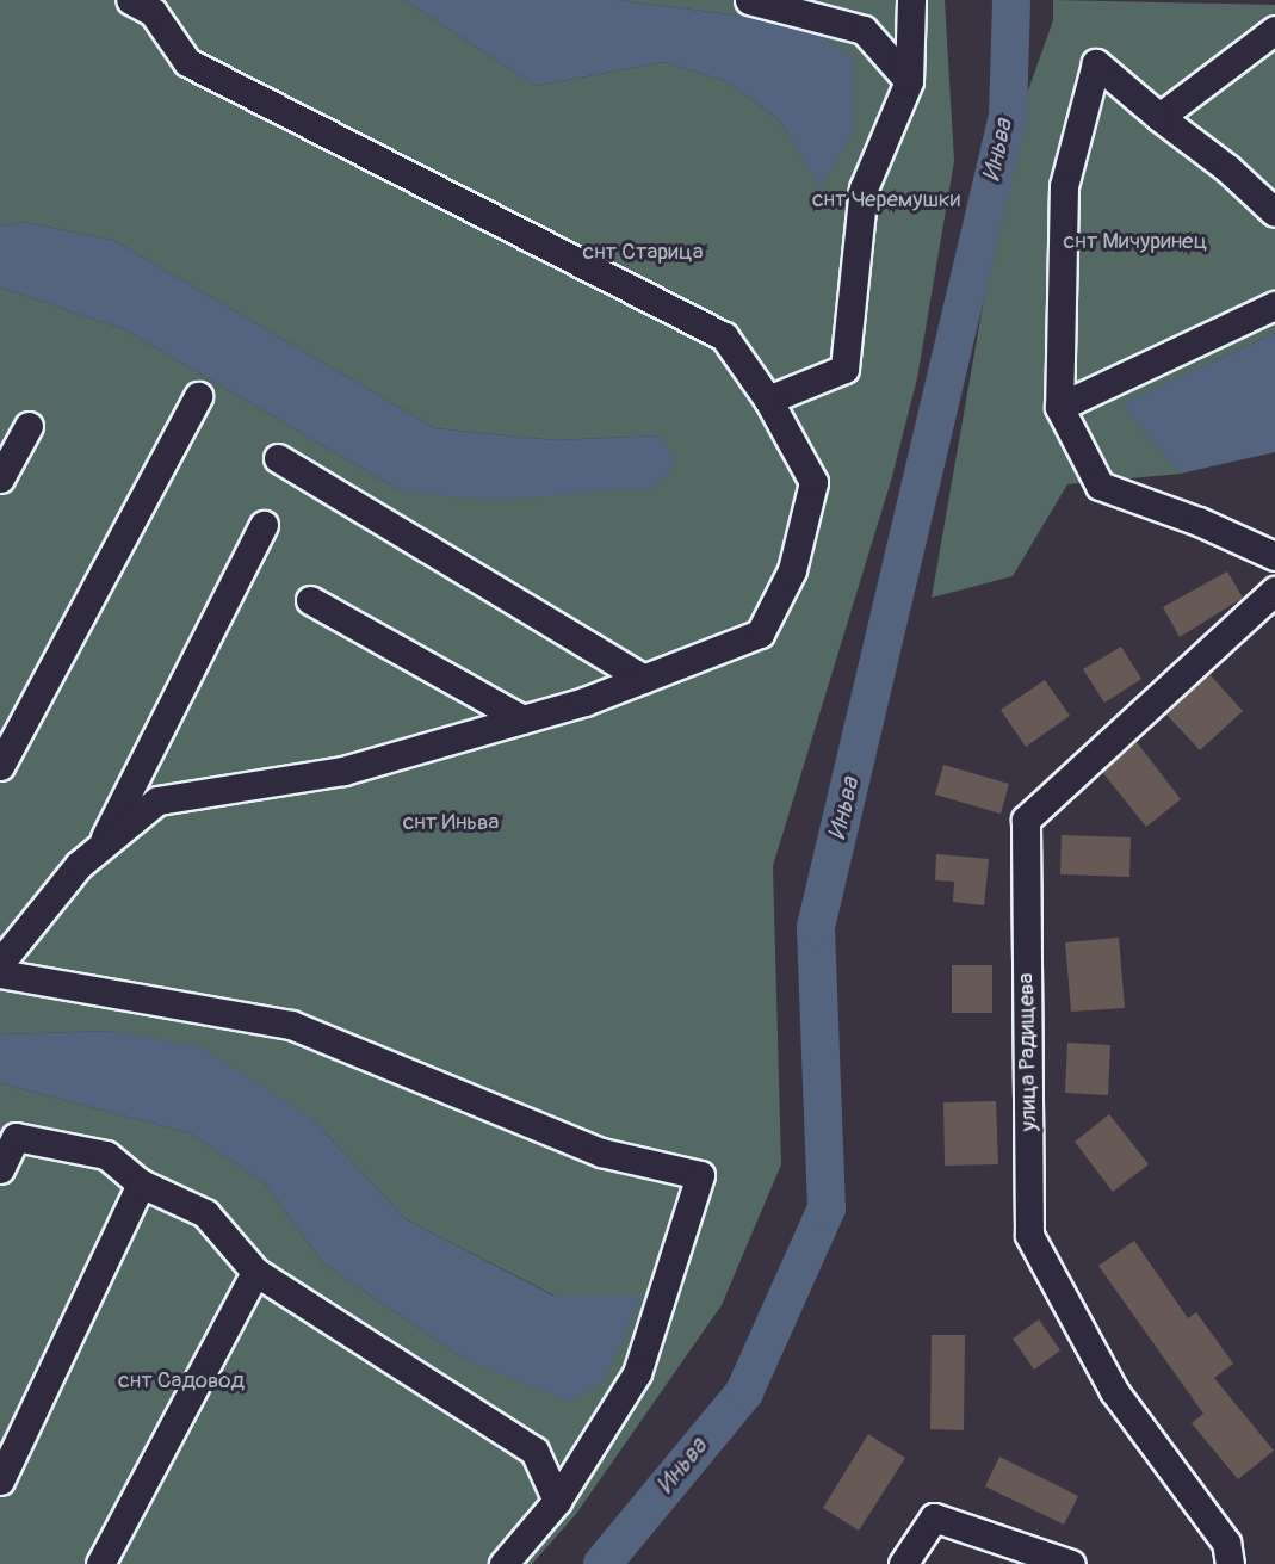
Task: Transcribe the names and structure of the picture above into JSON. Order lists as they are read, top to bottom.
{
  "streets": {
    "street": ["улица Радищева"]
  },
  "water": ["Иньва"],
  "parks": [
    "снт Черемушки",
    "снт Мичуринец",
    "снт Старица",
    "снт Иньва",
    "снт Садовод"
  ]
}
